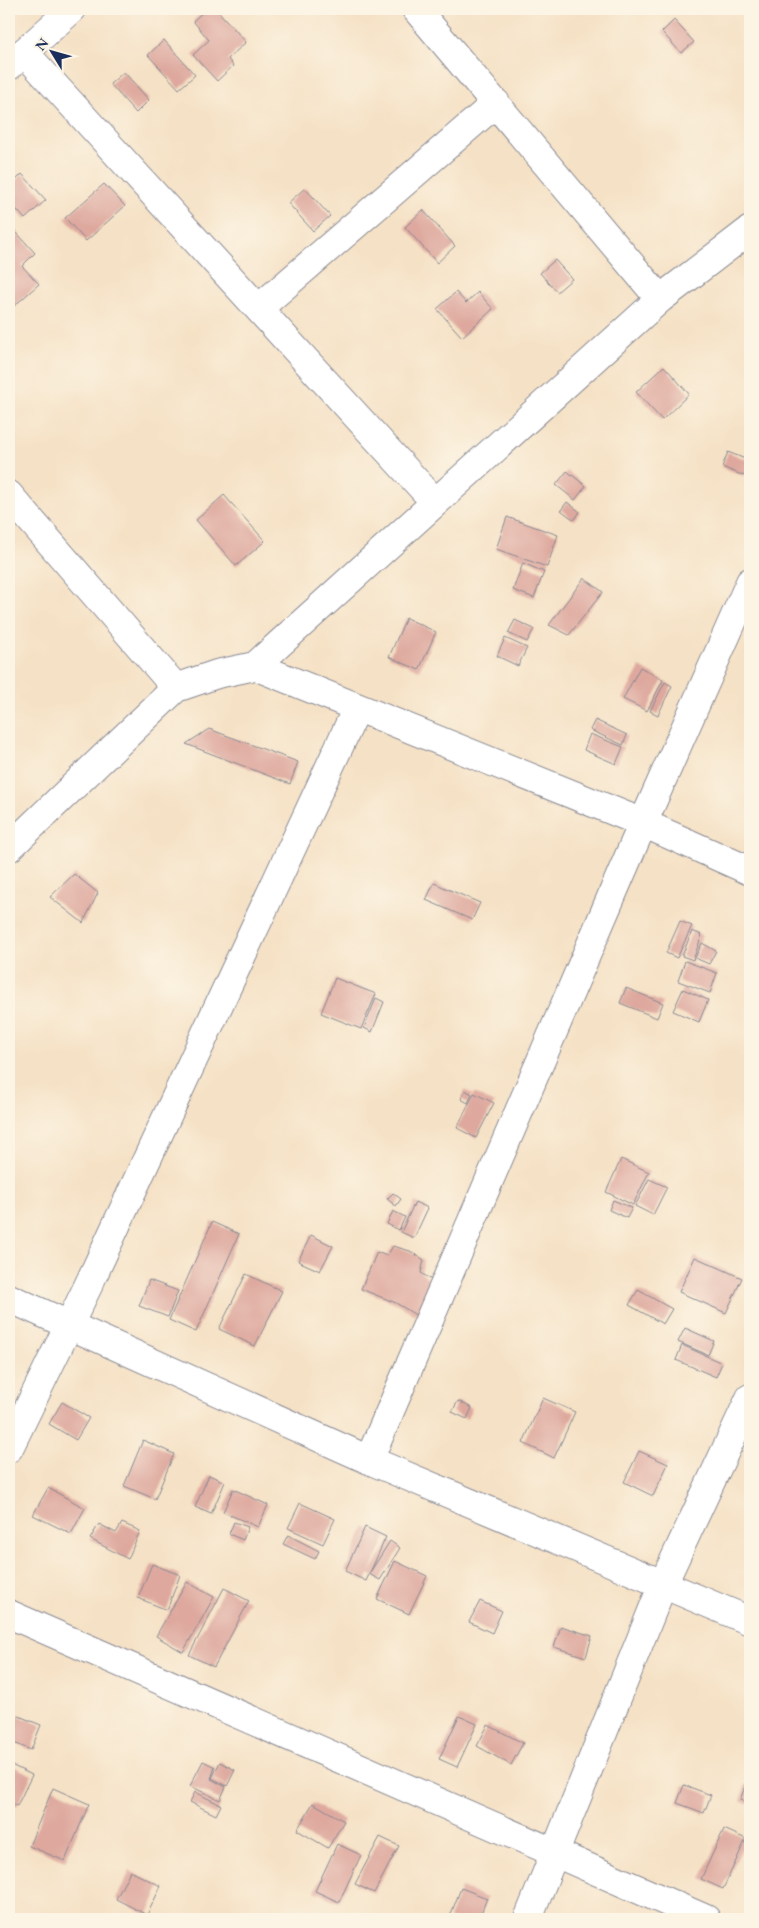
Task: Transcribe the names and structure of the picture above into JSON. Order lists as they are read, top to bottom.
{
  "north": "top left"
}
